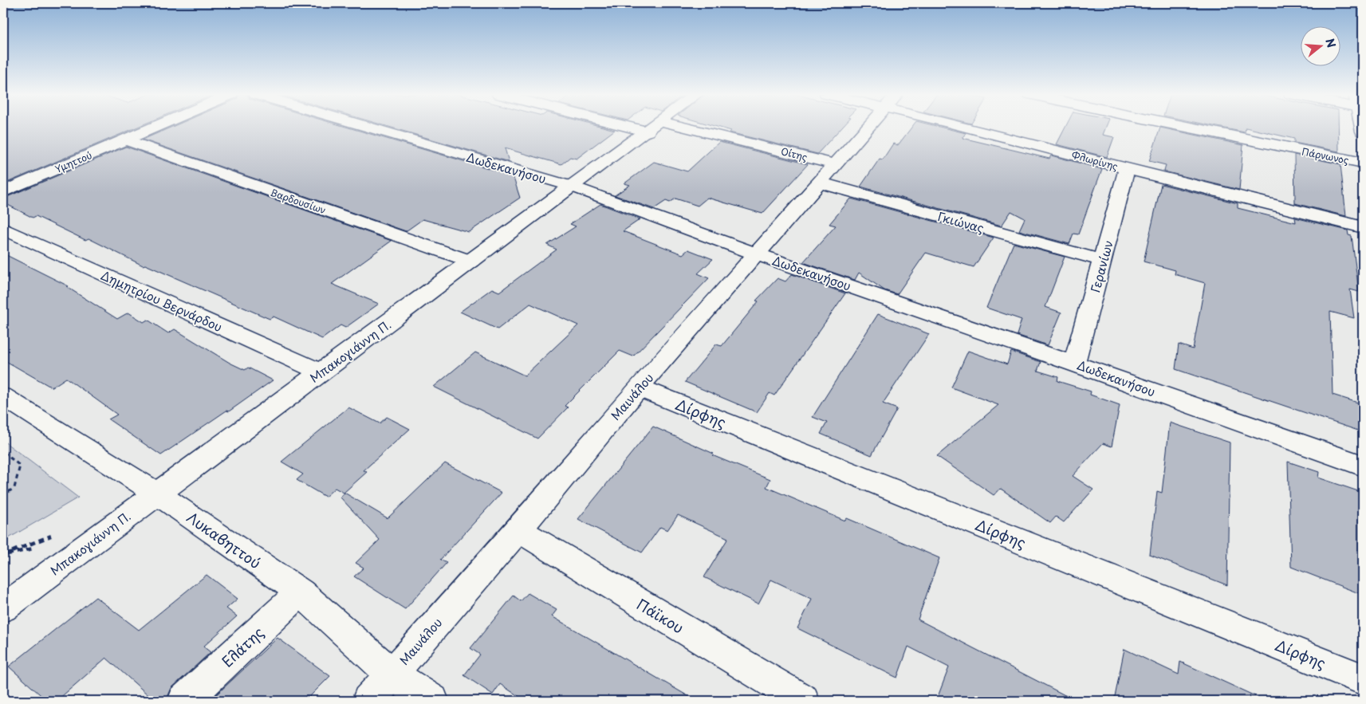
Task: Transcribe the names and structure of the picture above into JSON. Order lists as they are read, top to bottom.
{
  "streets": {
    "street": [
      "Οίτης",
      "Πάρνωνος",
      "Φλωρίνης",
      "Υμηττού",
      "Δωδεκανήσου",
      "Βαρδουσίων",
      "Γκιώνας",
      "Γερανίων",
      "Δημητρίου Βερνάρδου",
      "Μπακογιάννη Π.",
      "Μαινάλου",
      "Δίρφης",
      "Λυκαβηττού",
      "Πάϊκου",
      "Ελάτης"
    ]
  },
  "crossings": [
    ["Οίτης", "Μαινάλου"],
    ["Φλωρίνης", "Γερανίων"],
    ["Υμηττού", "Βαρδουσίων"],
    ["Δωδεκανήσου", "Γερανίων"],
    ["Δωδεκανήσου", "Μπακογιάννη Π."],
    ["Δωδεκανήσου", "Μαινάλου"],
    ["Βαρδουσίων", "Μπακογιάννη Π."],
    ["Γκιώνας", "Γερανίων"],
    ["Γκιώνας", "Μαινάλου"],
    ["Δημητρίου Βερνάρδου", "Μπακογιάννη Π."],
    ["Μπακογιάννη Π.", "Λυκαβηττού"],
    ["Μαινάλου", "Δίρφης"],
    ["Μαινάλου", "Λυκαβηττού"],
    ["Μαινάλου", "Πάϊκου"],
    ["Λυκαβηττού", "Ελάτης"]
  ],
  "north": "right"
}
